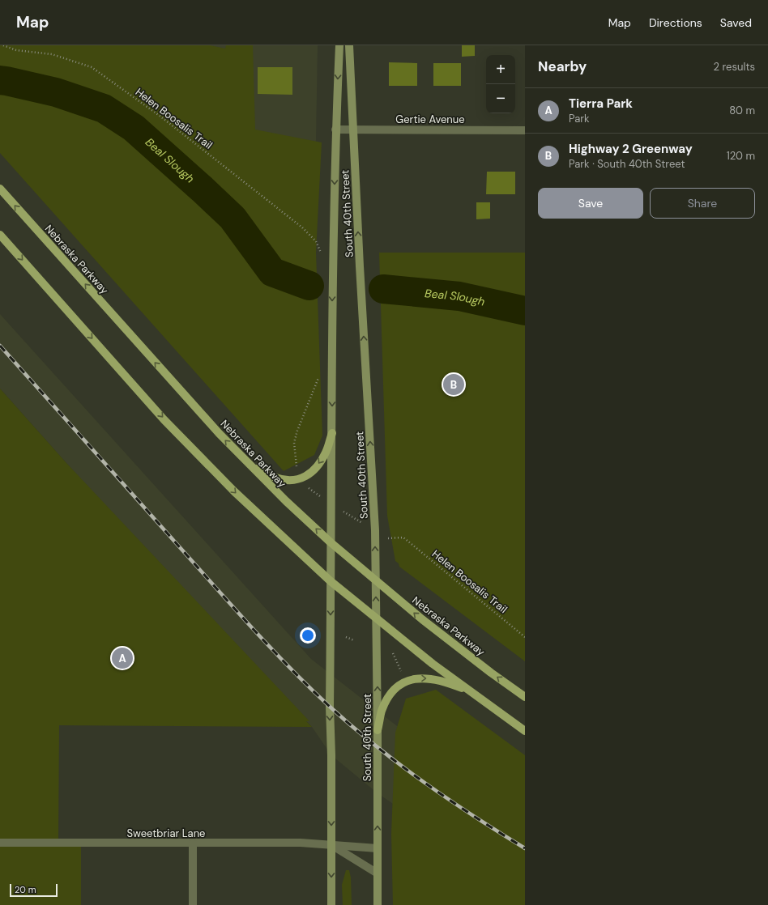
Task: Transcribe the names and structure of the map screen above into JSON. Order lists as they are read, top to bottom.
{
  "streets": {
    "main road": ["South 40th Street", "Nebraska Parkway"],
    "street": ["Gertie Avenue", "Sweetbriar Lane"],
    "path": ["Helen Boosalis Trail"]
  },
  "crossings": [
    ["Gertie Avenue", "South 40th Street"],
    ["South 40th Street", "Nebraska Parkway"],
    ["South 40th Street", "Sweetbriar Lane"]
  ],
  "water": ["Beal Slough"],
  "scale_bar": "20 m",
  "page": {
    "header": "Map",
    "nav": ["Map", "Directions", "Saved"],
    "heading": ["Nearby", "2 results"],
    "map_buttons": ["+", "−"],
    "list": [
      {
        "mark": "A",
        "name": "Tierra Park",
        "note": "Park",
        "value": "80 m"
      },
      {
        "mark": "B",
        "name": "Highway 2 Greenway",
        "note": "Park · South 40th Street",
        "value": "120 m"
      }
    ],
    "buttons": ["Save", "Share"],
    "pins": ["B", "A"],
    "scale": "20 m"
  }
}
